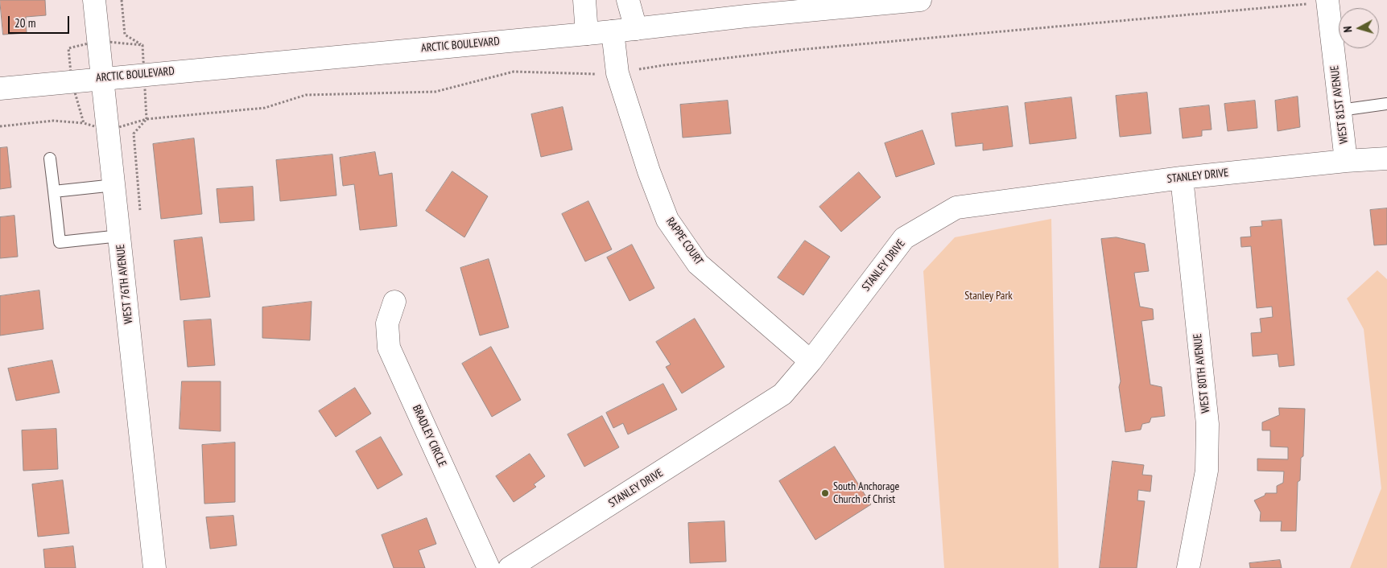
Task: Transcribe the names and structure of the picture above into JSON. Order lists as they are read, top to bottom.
{
  "streets": {
    "street": [
      "ARCTIC BOULEVARD",
      "WEST 81ST AVENUE",
      "STANLEY DRIVE",
      "RAPPE COURT",
      "WEST 76TH AVENUE",
      "WEST 80TH AVENUE",
      "BRADLEY CIRCLE"
    ]
  },
  "crossings": [
    ["ARCTIC BOULEVARD", "RAPPE COURT"],
    ["ARCTIC BOULEVARD", "WEST 76TH AVENUE"],
    ["WEST 81ST AVENUE", "STANLEY DRIVE"],
    ["STANLEY DRIVE", "RAPPE COURT"],
    ["STANLEY DRIVE", "WEST 80TH AVENUE"]
  ],
  "parks": ["Stanley Park"],
  "places": ["South Anchorage Church of Christ"],
  "scale_bar": "20 m",
  "north": "left"
}
